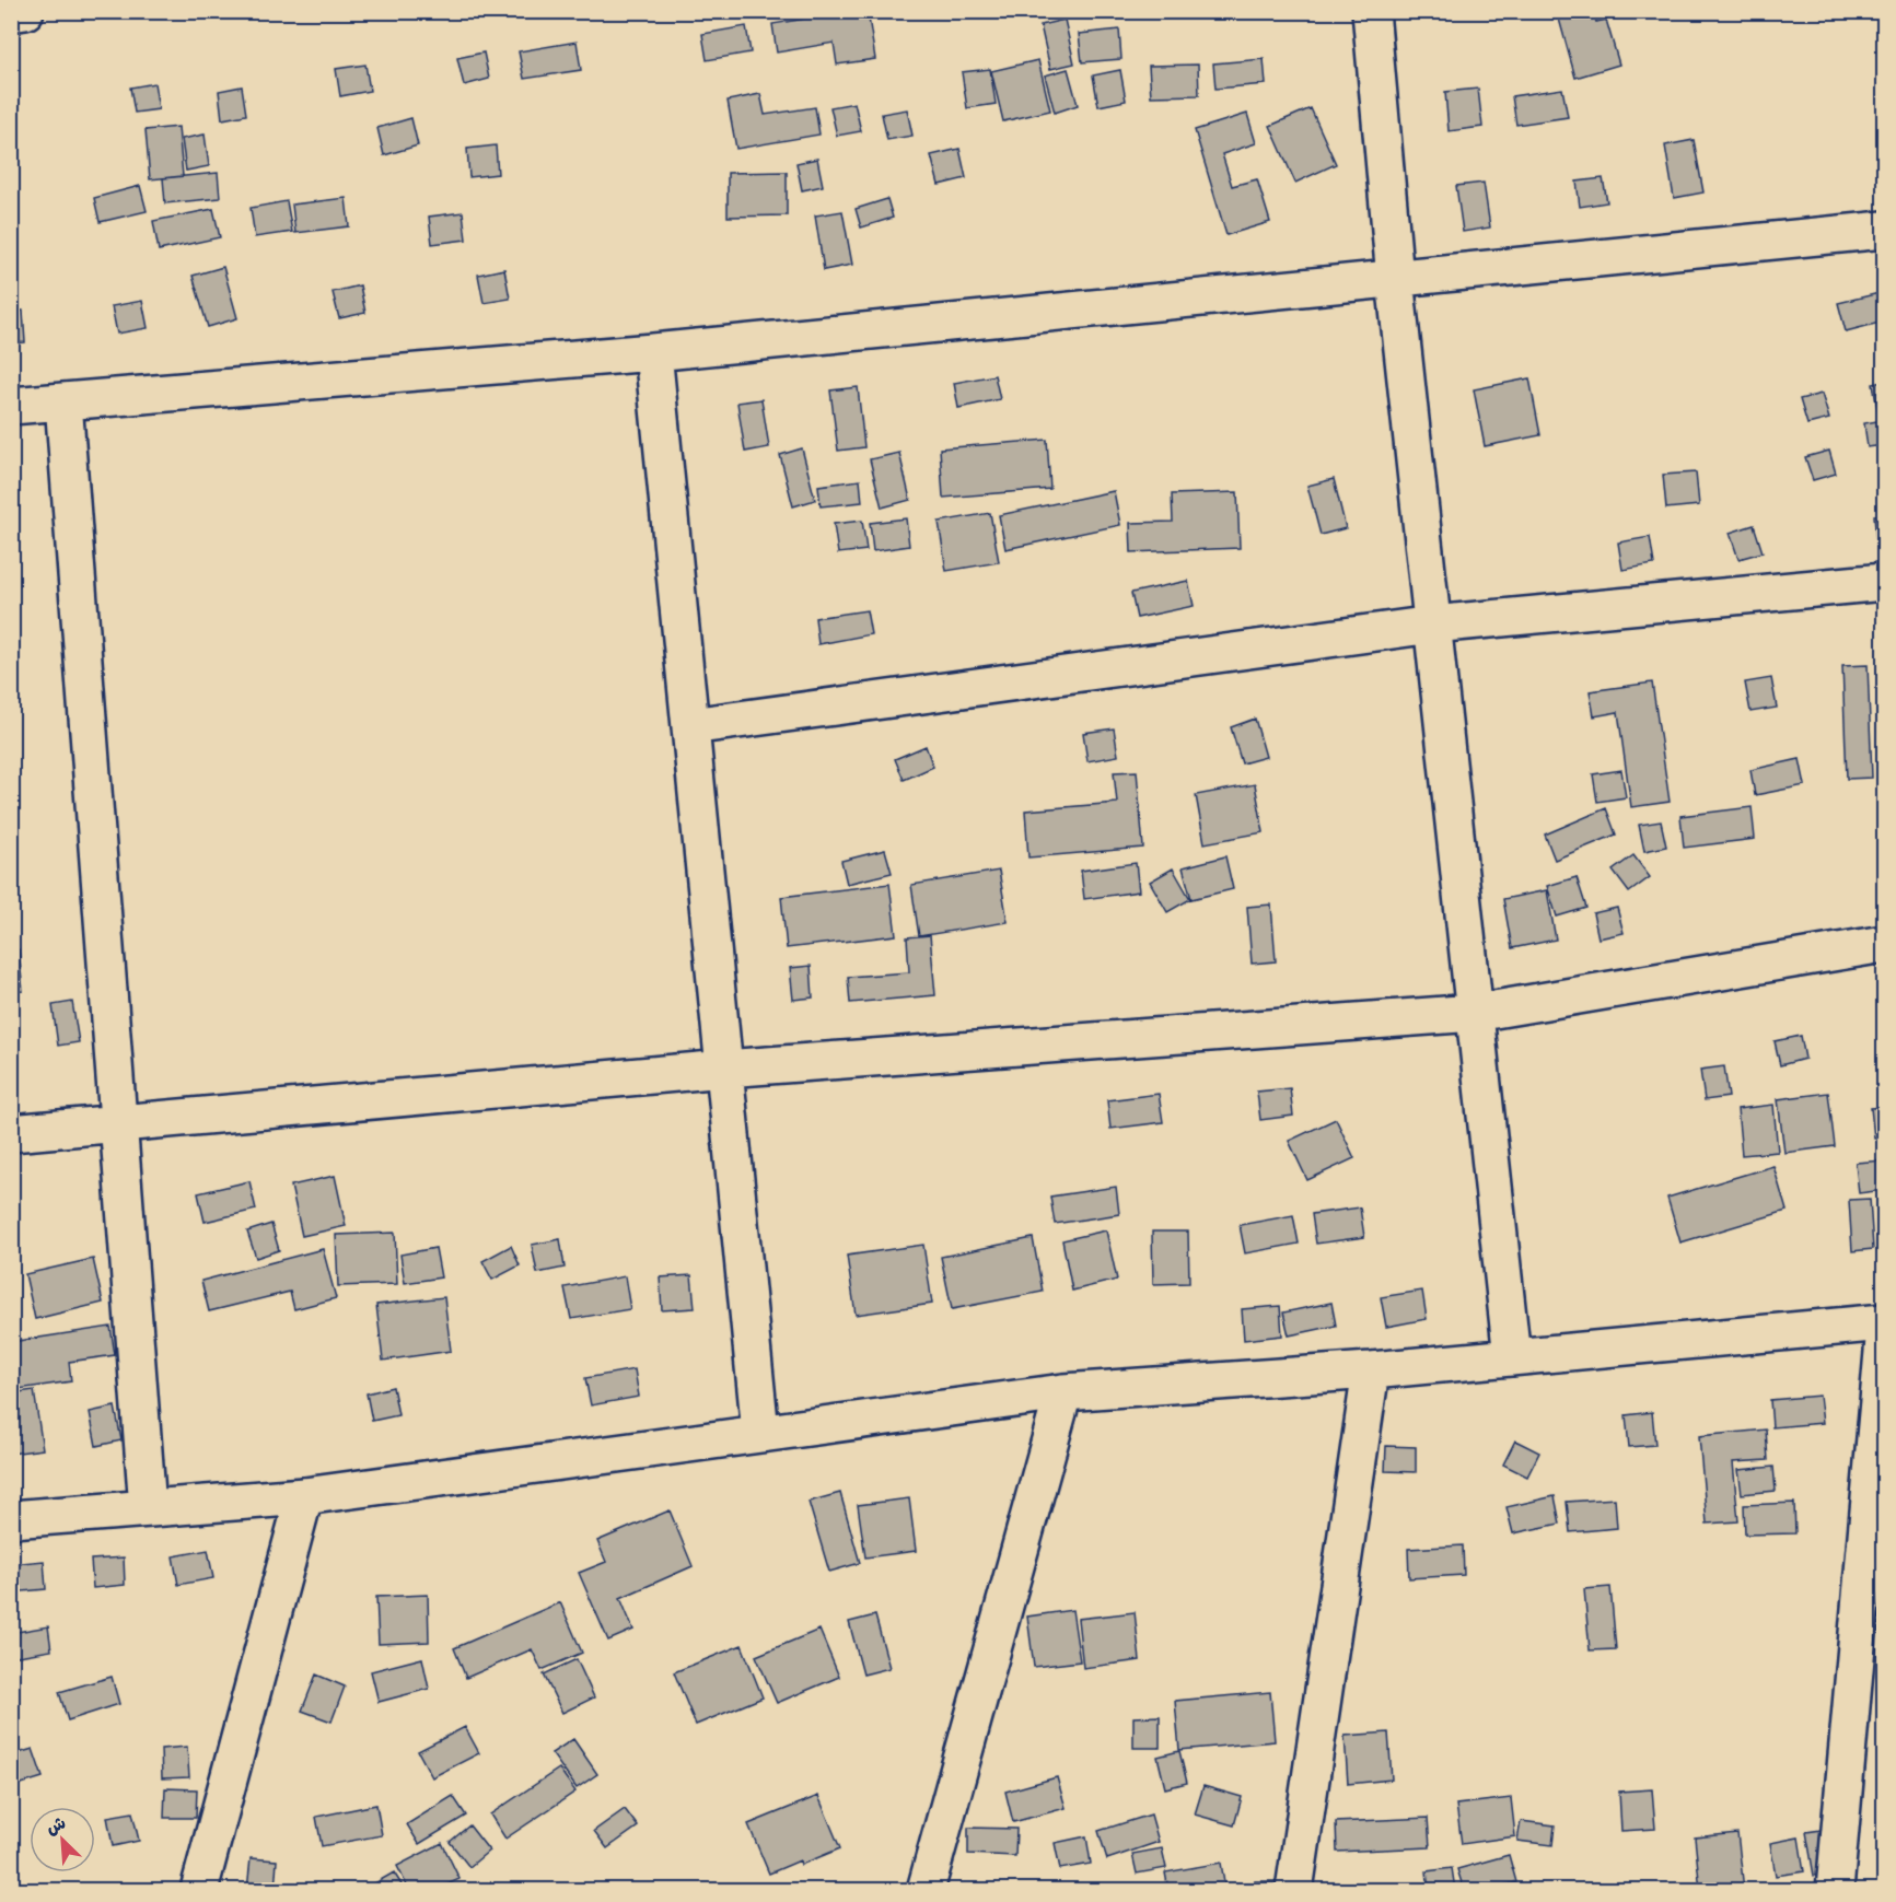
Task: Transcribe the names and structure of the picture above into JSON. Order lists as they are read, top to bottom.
{
  "north": "top left"
}
